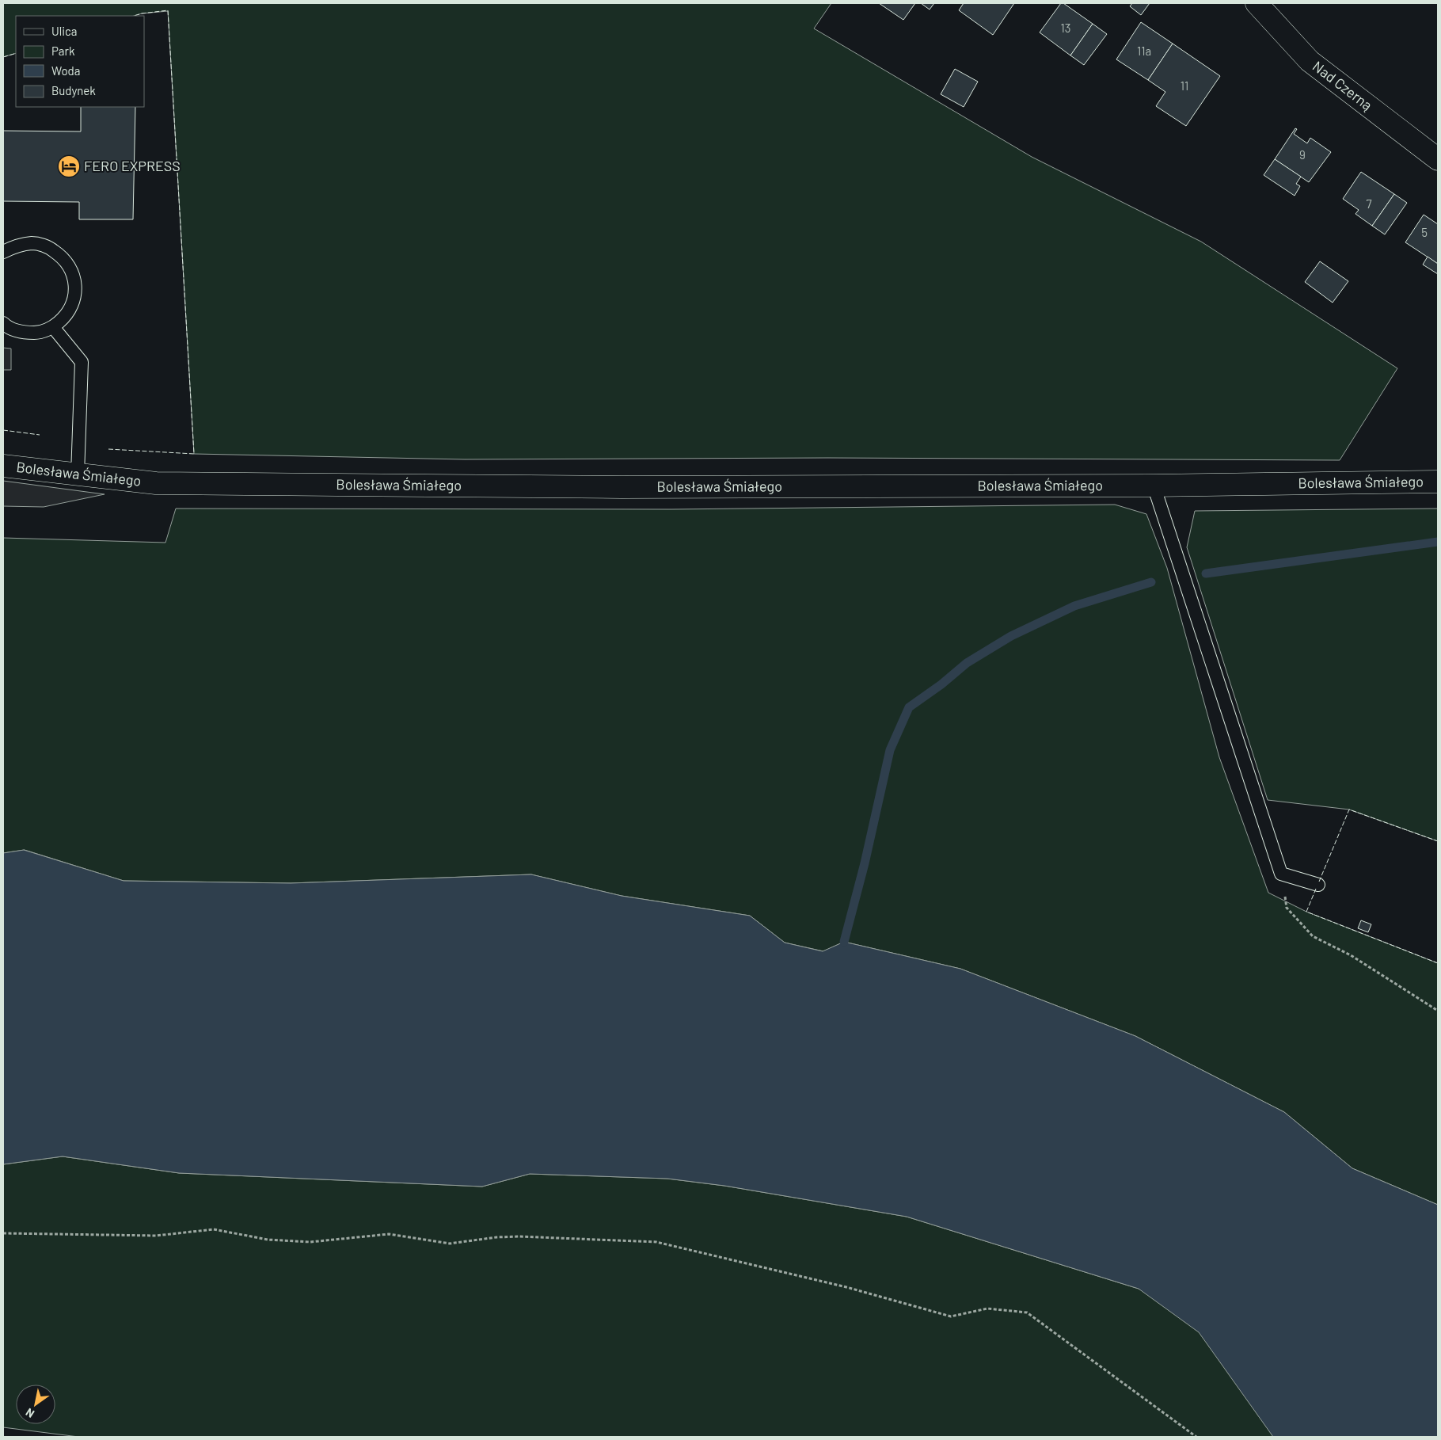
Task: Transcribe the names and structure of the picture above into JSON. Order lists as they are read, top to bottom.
{
  "streets": {
    "street": ["Nad Czerną", "Bolesława Śmiałego"]
  },
  "places": {
    "hotel": ["FERO EXPRESS"]
  },
  "house_numbers": [
    "13",
    "11a",
    "11",
    "9",
    "7",
    "5"
  ],
  "legend": [
    "Ulica",
    "Park",
    "Woda",
    "Budynek"
  ],
  "north": "bottom left"
}
